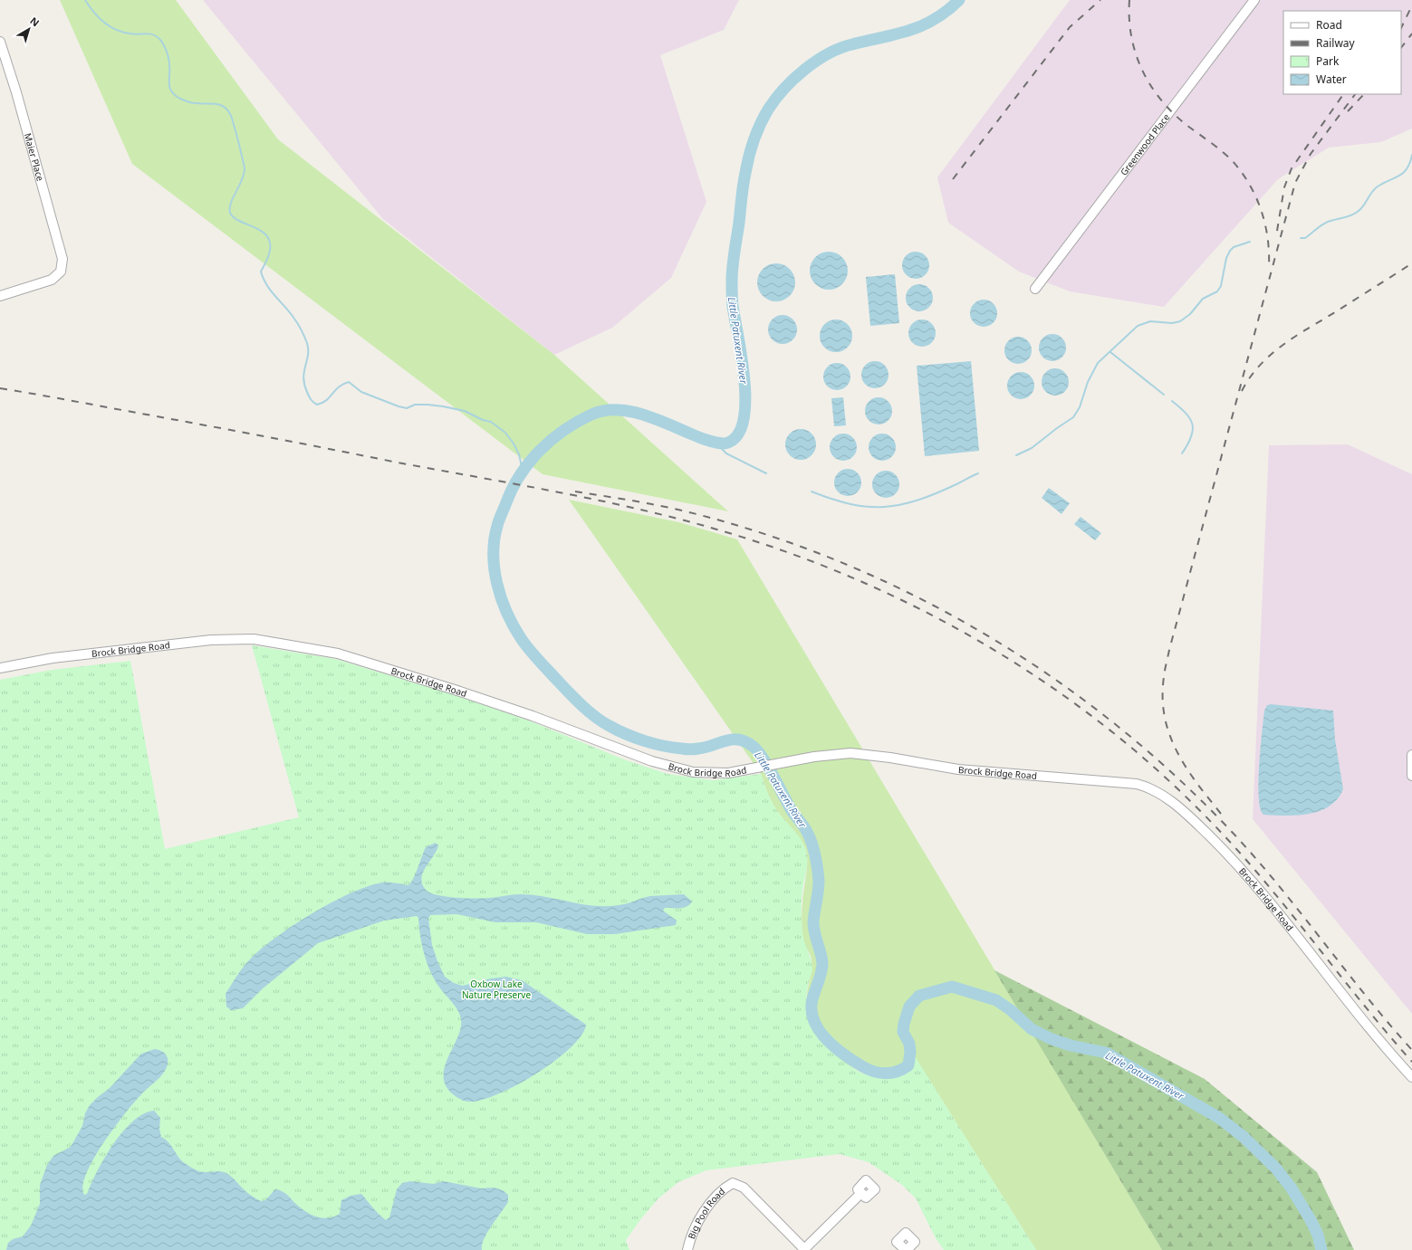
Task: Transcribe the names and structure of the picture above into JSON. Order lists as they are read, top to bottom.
{
  "streets": {
    "street": [
      "Greenwood Place",
      "Maier Place",
      "Brock Bridge Road",
      "Big Pool Road"
    ]
  },
  "water": ["Little Patuxent River"],
  "parks": ["Oxbow Lake Nature Preserve"],
  "legend": [
    "Road",
    "Railway",
    "Park",
    "Water"
  ],
  "north": "top right"
}
